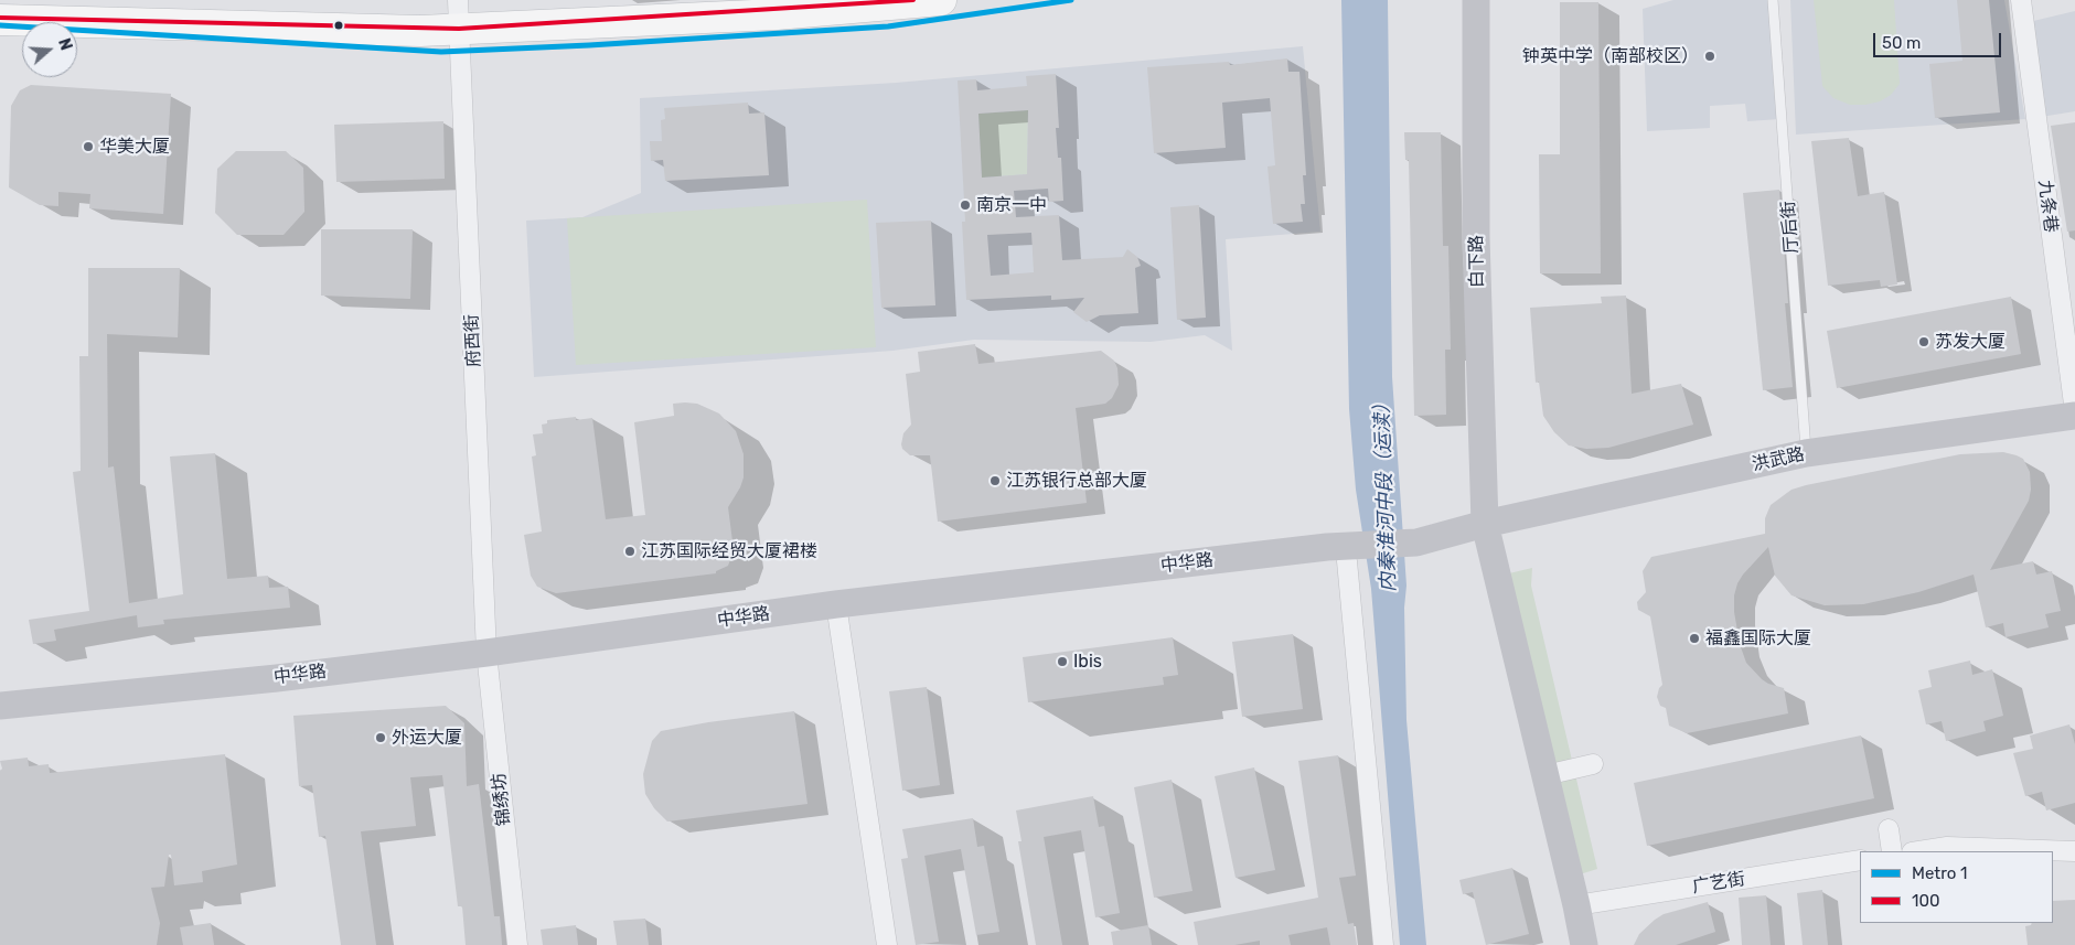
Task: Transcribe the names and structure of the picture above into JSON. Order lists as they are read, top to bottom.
{
  "streets": {
    "main road": ["白下路", "洪武路", "中华路"],
    "street": [
      "九条巷",
      "府西街",
      "锦绣坊",
      "广艺街"
    ],
    "lane": ["厅后街"]
  },
  "crossings": [
    ["九条巷", "洪武路"],
    ["厅后街", "洪武路"],
    ["白下路", "洪武路"],
    ["白下路", "中华路"],
    ["白下路", "广艺街"],
    ["府西街", "中华路"],
    ["府西街", "锦绣坊"],
    ["洪武路", "中华路"],
    ["中华路", "锦绣坊"]
  ],
  "water": ["内秦淮河中段（运渎）"],
  "places": [
    "钟英中学（南部校区）",
    "华美大厦",
    "南京一中",
    "苏发大厦",
    "江苏银行总部大厦",
    "江苏国际经贸大厦裙楼",
    "福鑫国际大厦",
    "Ibis",
    "外运大厦"
  ],
  "lines": ["metro line 1", "transit line 100"],
  "legend": ["Metro 1", "100"],
  "scale_bar": "50 m",
  "north": "right"
}
